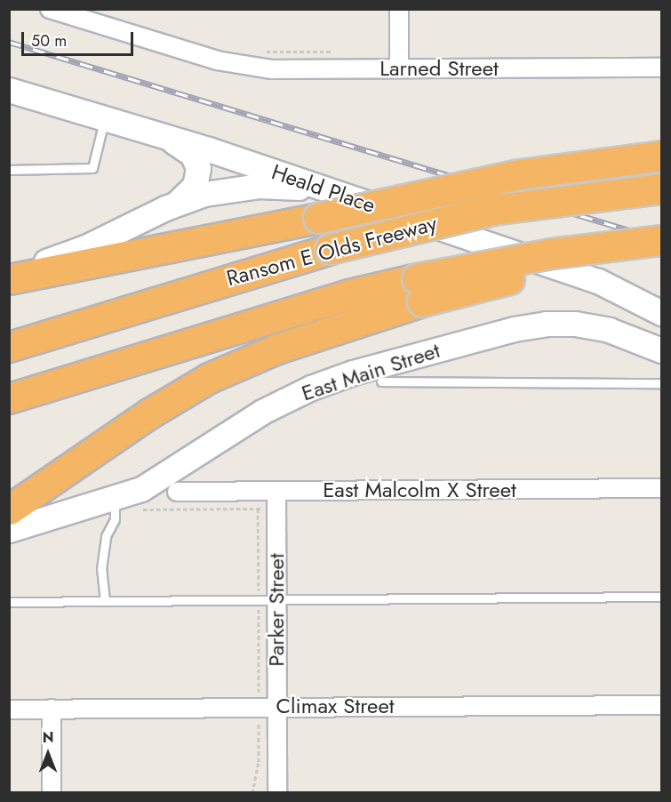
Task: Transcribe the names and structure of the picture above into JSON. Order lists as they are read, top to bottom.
{
  "streets": {
    "highway": ["Ransom E Olds Freeway"],
    "street": [
      "Larned Street",
      "Heald Place",
      "East Main Street",
      "East Malcolm X Street",
      "Parker Street",
      "Climax Street"
    ]
  },
  "crossings": [
    ["East Malcolm X Street", "Parker Street"],
    ["Parker Street", "Climax Street"]
  ],
  "scale_bar": "50 m",
  "north": "top"
}
